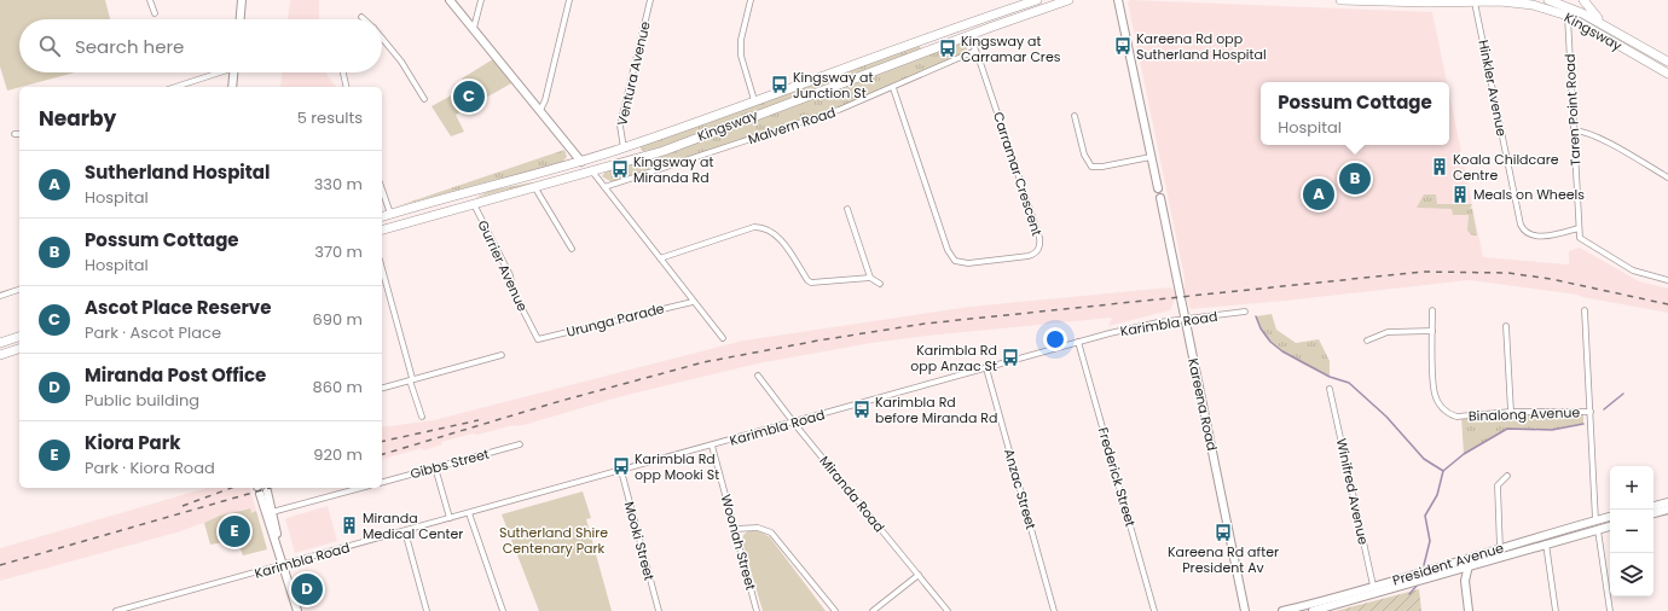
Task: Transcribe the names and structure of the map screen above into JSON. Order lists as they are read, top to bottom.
{
  "streets": {
    "main road": ["Kingsway", "Gurrier Avenue"],
    "street": [
      "Ventura Avenue",
      "Hinkler Avenue",
      "Taren Point Road",
      "Malvern Road",
      "Carramar Crescent",
      "Urunga Parade",
      "Karimbla Road",
      "Kareena Road",
      "Binalong Avenue",
      "Gibbs Street",
      "Frederick Street",
      "Anzac Street",
      "Winifred Avenue",
      "Miranda Road",
      "Mooki Street",
      "Woonah Street",
      "President Avenue"
    ]
  },
  "crossings": [
    ["Kingsway", "Ventura Avenue"],
    ["Kingsway", "Hinkler Avenue"],
    ["Kingsway", "Taren Point Road"],
    ["Kingsway", "Carramar Crescent"],
    ["Kingsway", "Gurrier Avenue"],
    ["Hinkler Avenue", "Taren Point Road"],
    ["Malvern Road", "Carramar Crescent"],
    ["Gurrier Avenue", "Urunga Parade"],
    ["Karimbla Road", "Kareena Road"],
    ["Karimbla Road", "Frederick Street"],
    ["Karimbla Road", "Anzac Street"],
    ["Karimbla Road", "Miranda Road"],
    ["Karimbla Road", "Mooki Street"],
    ["Karimbla Road", "Woonah Street"],
    ["Winifred Avenue", "President Avenue"]
  ],
  "parks": ["Sutherland Shire Centenary Park"],
  "places": {
    "bus stop": [
      "Kareena Rd opp Sutherland Hospital",
      "Kingsway at Carramar Cres",
      "Kingsway at Junction St",
      "Kingsway at Miranda Rd",
      "Karimbla Rd opp Anzac St",
      "Karimbla Rd before Miranda Rd",
      "Karimbla Rd opp Mooki St",
      "Kareena Rd after President Av"
    ],
    "building": ["Koala Childcare Centre", "Meals on Wheels", "Miranda Medical Center"]
  },
  "page": {
    "search": "Search here",
    "pins": [
      "C",
      "B",
      "A",
      "E",
      "D"
    ],
    "popup": ["Possum Cottage", "Hospital"],
    "heading": ["Nearby", "5 results"],
    "list": [
      {
        "mark": "A",
        "name": "Sutherland Hospital",
        "note": "Hospital",
        "value": "330 m"
      },
      {
        "mark": "B",
        "name": "Possum Cottage",
        "note": "Hospital",
        "value": "370 m"
      },
      {
        "mark": "C",
        "name": "Ascot Place Reserve",
        "note": "Park · Ascot Place",
        "value": "690 m"
      },
      {
        "mark": "D",
        "name": "Miranda Post Office",
        "note": "Public building",
        "value": "860 m"
      },
      {
        "mark": "E",
        "name": "Kiora Park",
        "note": "Park · Kiora Road",
        "value": "920 m"
      }
    ],
    "map_buttons": ["+", "−"]
  }
}
